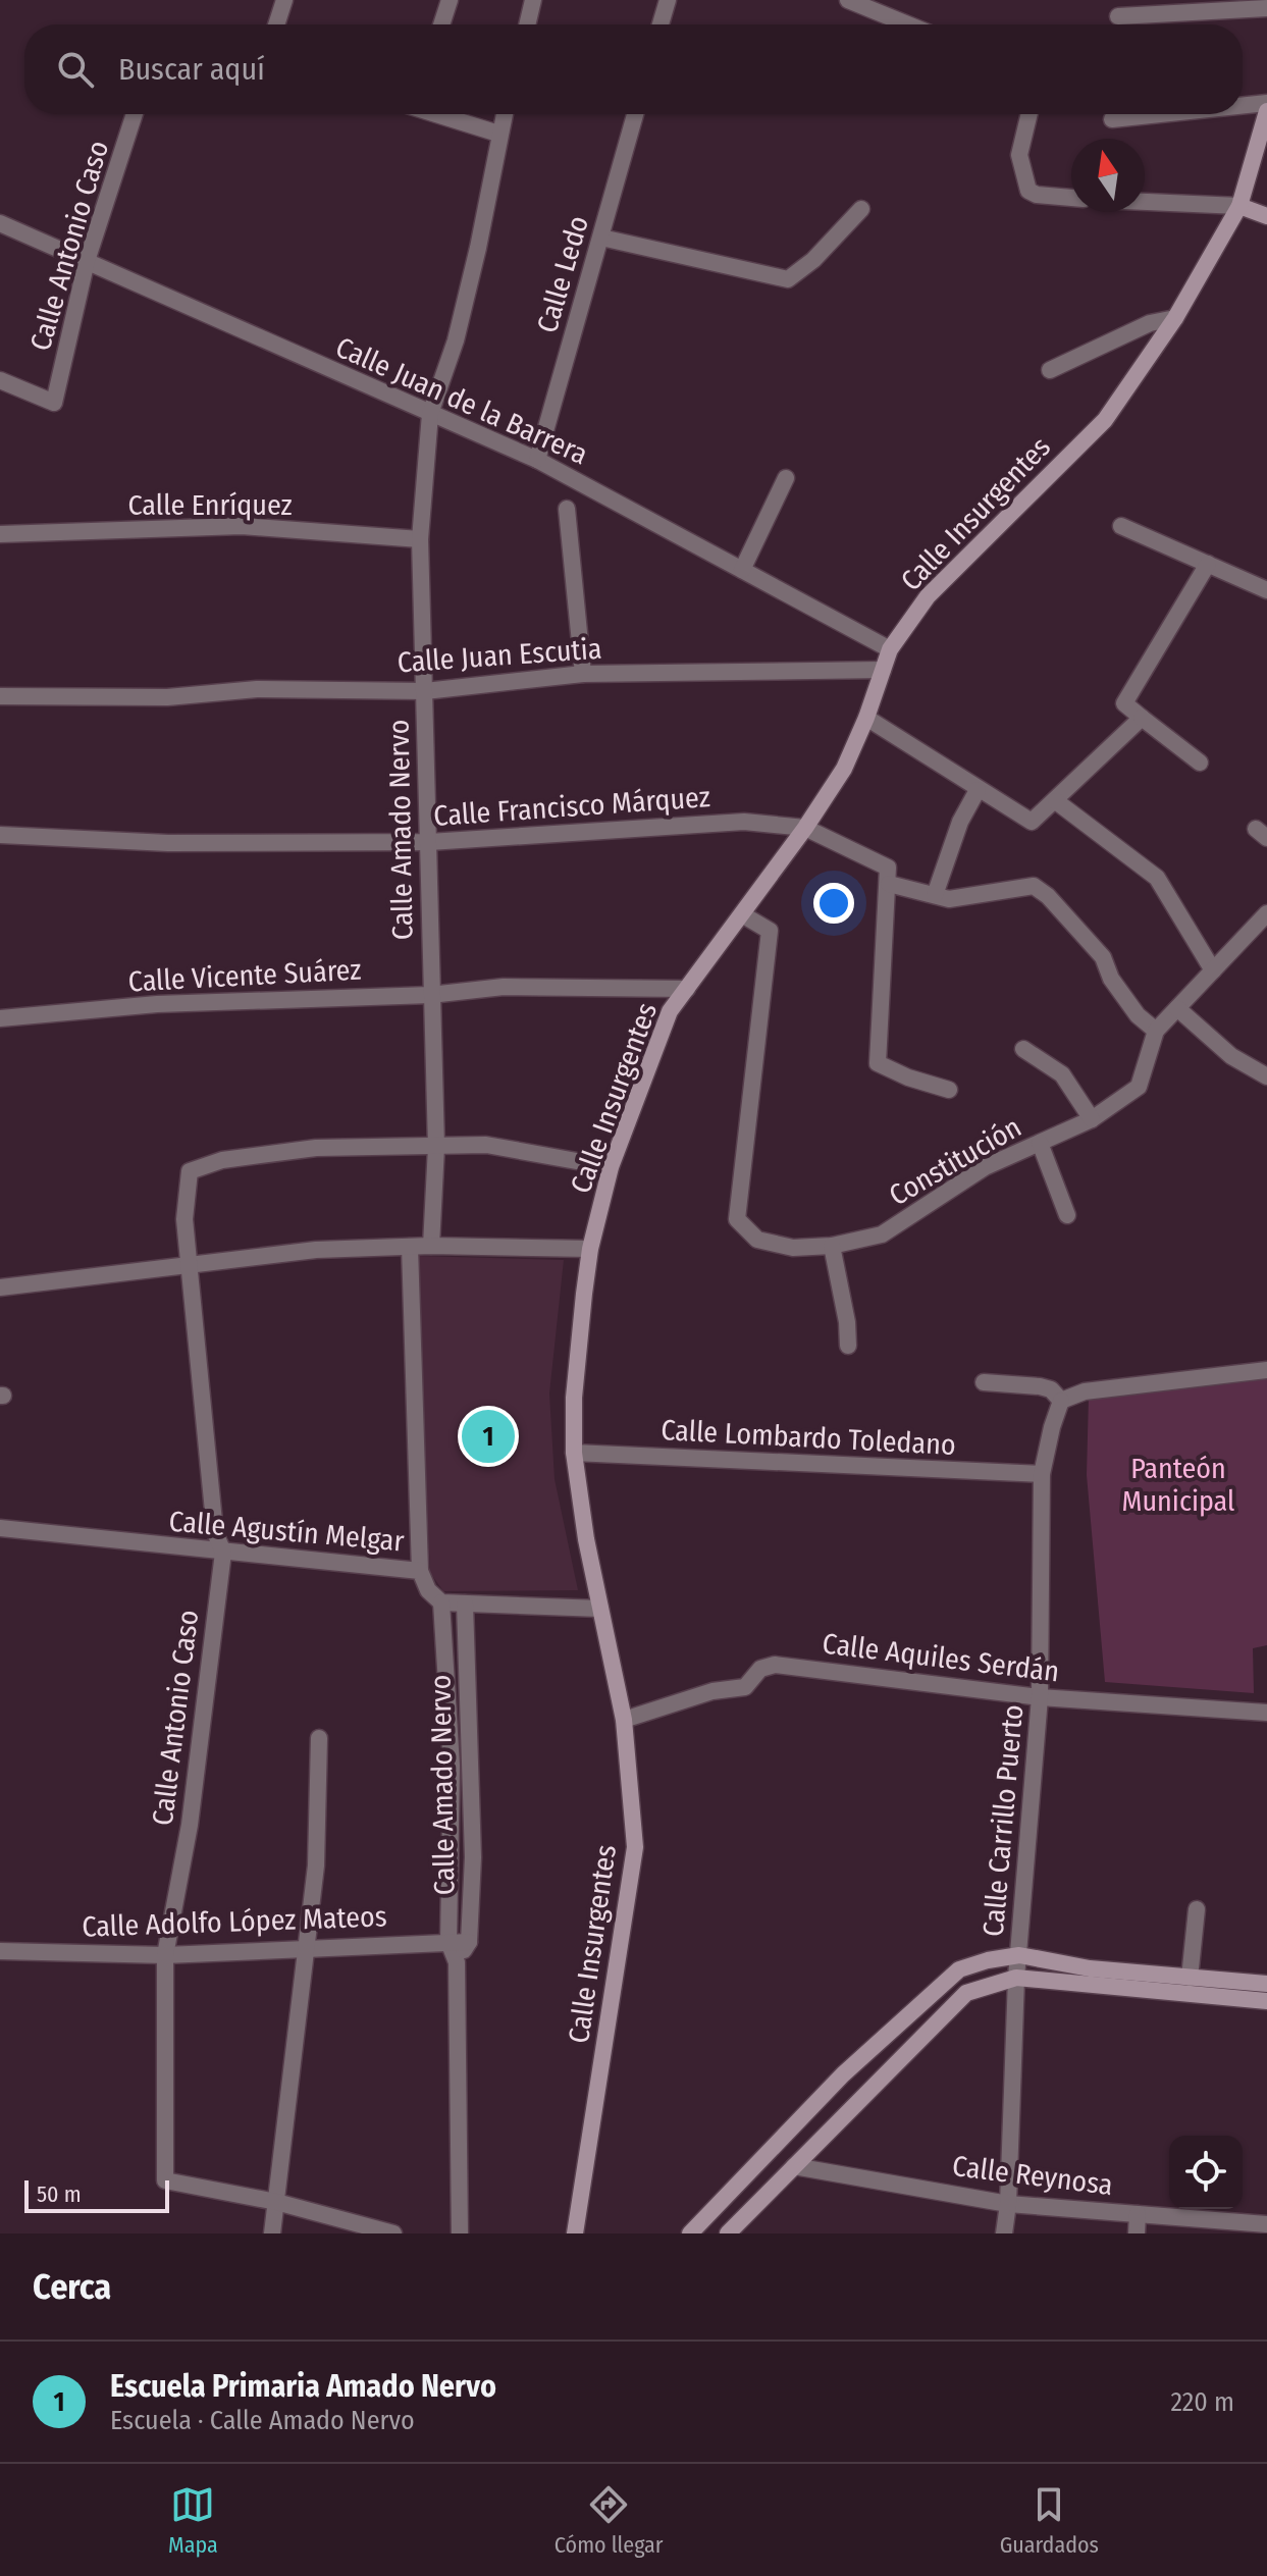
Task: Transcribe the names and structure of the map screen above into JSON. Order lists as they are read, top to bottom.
{
  "streets": {
    "main road": ["Calle Insurgentes"],
    "street": [
      "Calle Antonio Caso",
      "Calle Ledo",
      "Calle Juan de la Barrera",
      "Calle Enríquez",
      "Calle Juan Escutia",
      "Calle Francisco Márquez",
      "Calle Amado Nervo",
      "Calle Vicente Suárez",
      "Constitución",
      "Calle Lombardo Toledano",
      "Calle Agustín Melgar",
      "Calle Aquiles Serdán",
      "Calle Carrillo Puerto",
      "Calle Adolfo López Mateos",
      "Calle Reynosa"
    ]
  },
  "crossings": [
    ["Calle Antonio Caso", "Calle Juan de la Barrera"],
    ["Calle Antonio Caso", "Calle Amado Nervo"],
    ["Calle Antonio Caso", "Calle Agustín Melgar"],
    ["Calle Antonio Caso", "Calle Adolfo López Mateos"],
    ["Calle Ledo", "Calle Juan de la Barrera"],
    ["Calle Juan de la Barrera", "Calle Insurgentes"],
    ["Calle Juan de la Barrera", "Calle Amado Nervo"],
    ["Calle Enríquez", "Calle Amado Nervo"],
    ["Calle Insurgentes", "Calle Juan Escutia"],
    ["Calle Insurgentes", "Calle Francisco Márquez"],
    ["Calle Insurgentes", "Calle Vicente Suárez"],
    ["Calle Insurgentes", "Constitución"],
    ["Calle Insurgentes", "Calle Lombardo Toledano"],
    ["Calle Insurgentes", "Calle Aquiles Serdán"],
    ["Calle Juan Escutia", "Calle Amado Nervo"],
    ["Calle Francisco Márquez", "Calle Amado Nervo"],
    ["Calle Amado Nervo", "Calle Vicente Suárez"],
    ["Calle Amado Nervo", "Calle Agustín Melgar"],
    ["Calle Amado Nervo", "Calle Adolfo López Mateos"],
    ["Calle Lombardo Toledano", "Calle Carrillo Puerto"],
    ["Calle Aquiles Serdán", "Calle Carrillo Puerto"],
    ["Calle Carrillo Puerto", "Calle Reynosa"]
  ],
  "parks": ["Panteón Municipal"],
  "scale_bar": "50 m",
  "north": "top",
  "page": {
    "search": "Buscar aquí",
    "pins": "1",
    "scale": "50 m",
    "heading": "Cerca",
    "list": [
      {
        "mark": "1",
        "name": "Escuela Primaria Amado Nervo",
        "note": "Escuela · Calle Amado Nervo",
        "value": "220 m"
      }
    ],
    "nav": ["Mapa", "Cómo llegar", "Guardados"]
  }
}
